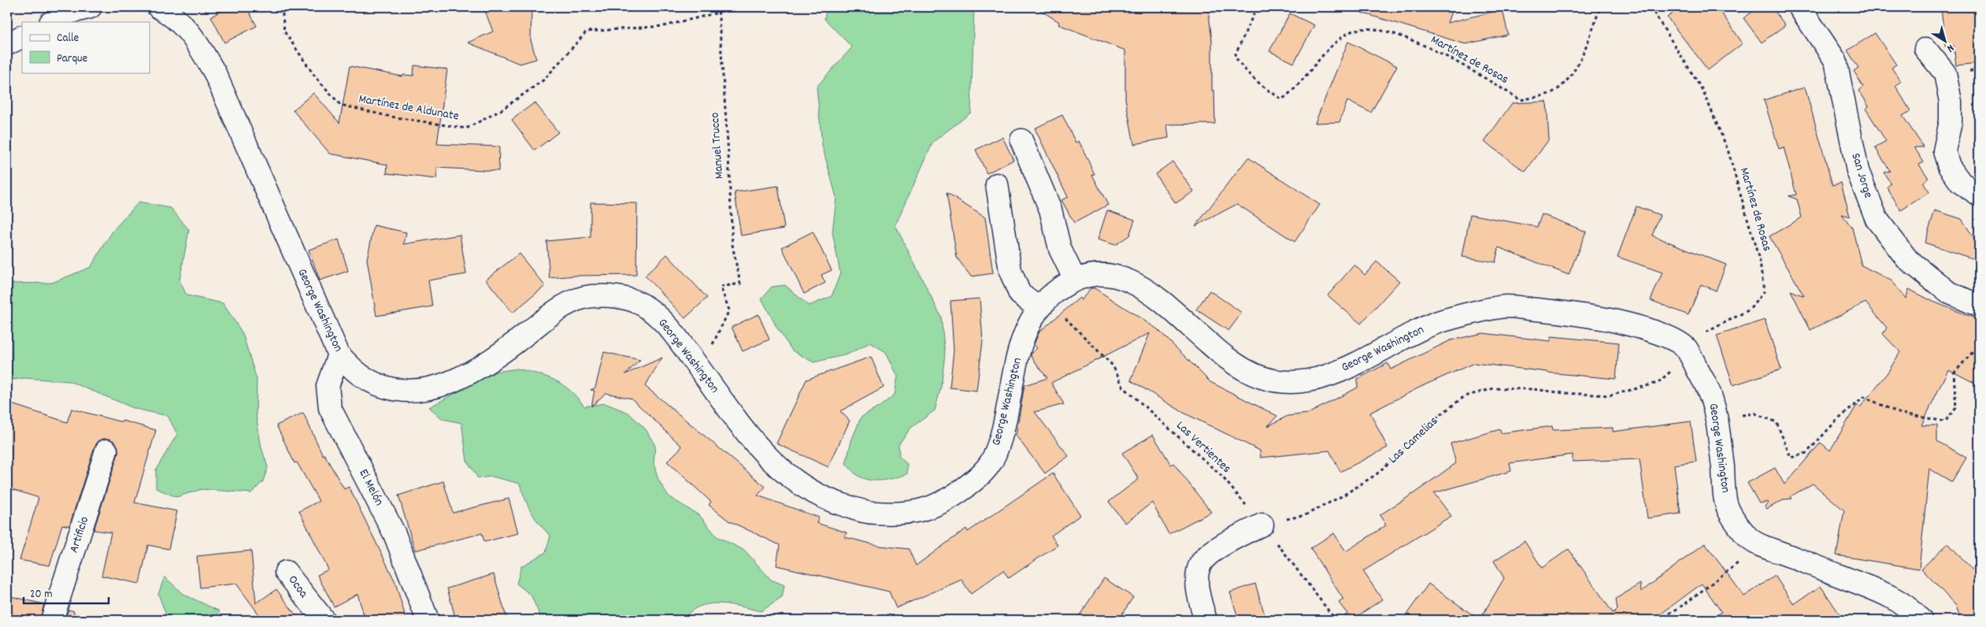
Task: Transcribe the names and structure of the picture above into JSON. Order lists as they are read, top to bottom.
{
  "streets": {
    "street": [
      "San Jorge",
      "George Washington",
      "El Melón",
      "Artificio",
      "Ocoa"
    ],
    "path": [
      "Martínez de Rosas",
      "Martínez de Aldunate",
      "Manuel Trucco",
      "Las Camelias",
      "Las Vertientes"
    ]
  },
  "crossings": [
    ["Martínez de Rosas", "George Washington"],
    ["Martínez de Rosas", "Las Camelias"],
    ["Martínez de Aldunate", "Manuel Trucco"],
    ["Manuel Trucco", "George Washington"],
    ["George Washington", "Las Camelias"],
    ["George Washington", "Las Vertientes"],
    ["George Washington", "El Melón"],
    ["Las Camelias", "Las Vertientes"]
  ],
  "legend": ["Calle", "Parque"],
  "scale_bar": "20 m",
  "north": "bottom right"
}
